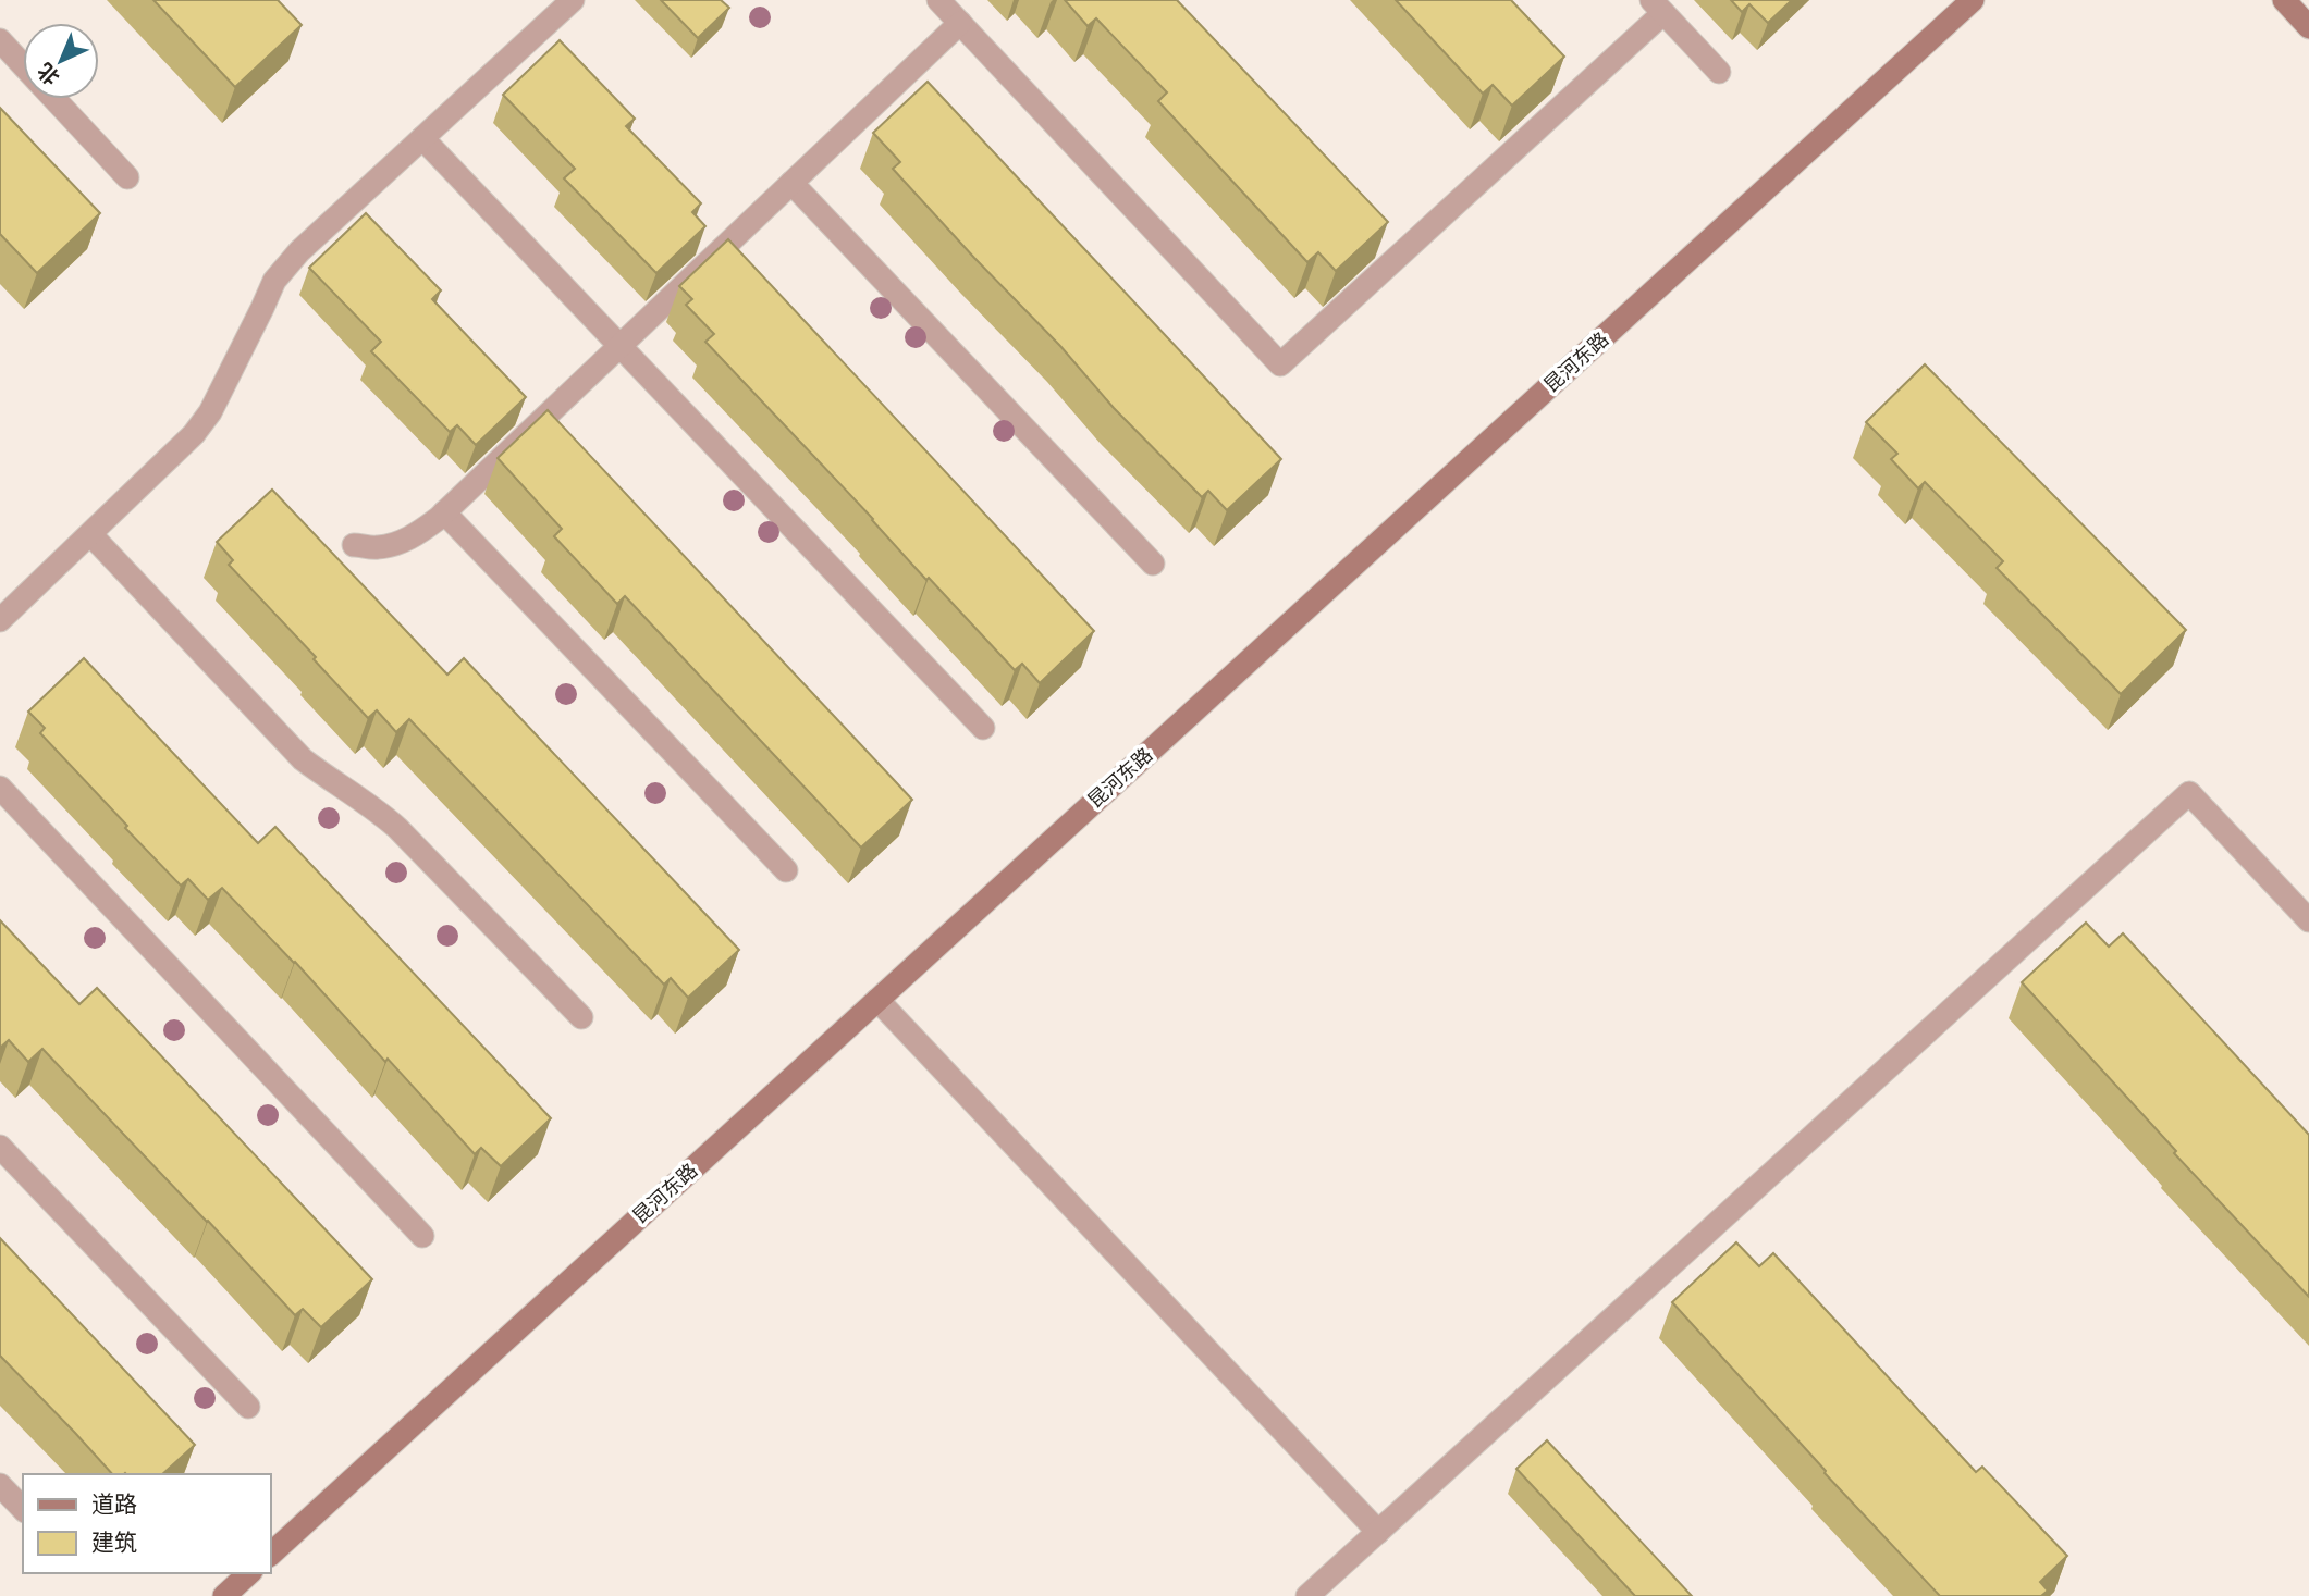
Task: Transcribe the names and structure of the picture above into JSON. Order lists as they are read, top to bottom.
{
  "streets": {
    "street": ["昆河东路"]
  },
  "legend": ["道路", "建筑"],
  "north": "bottom left"
}
